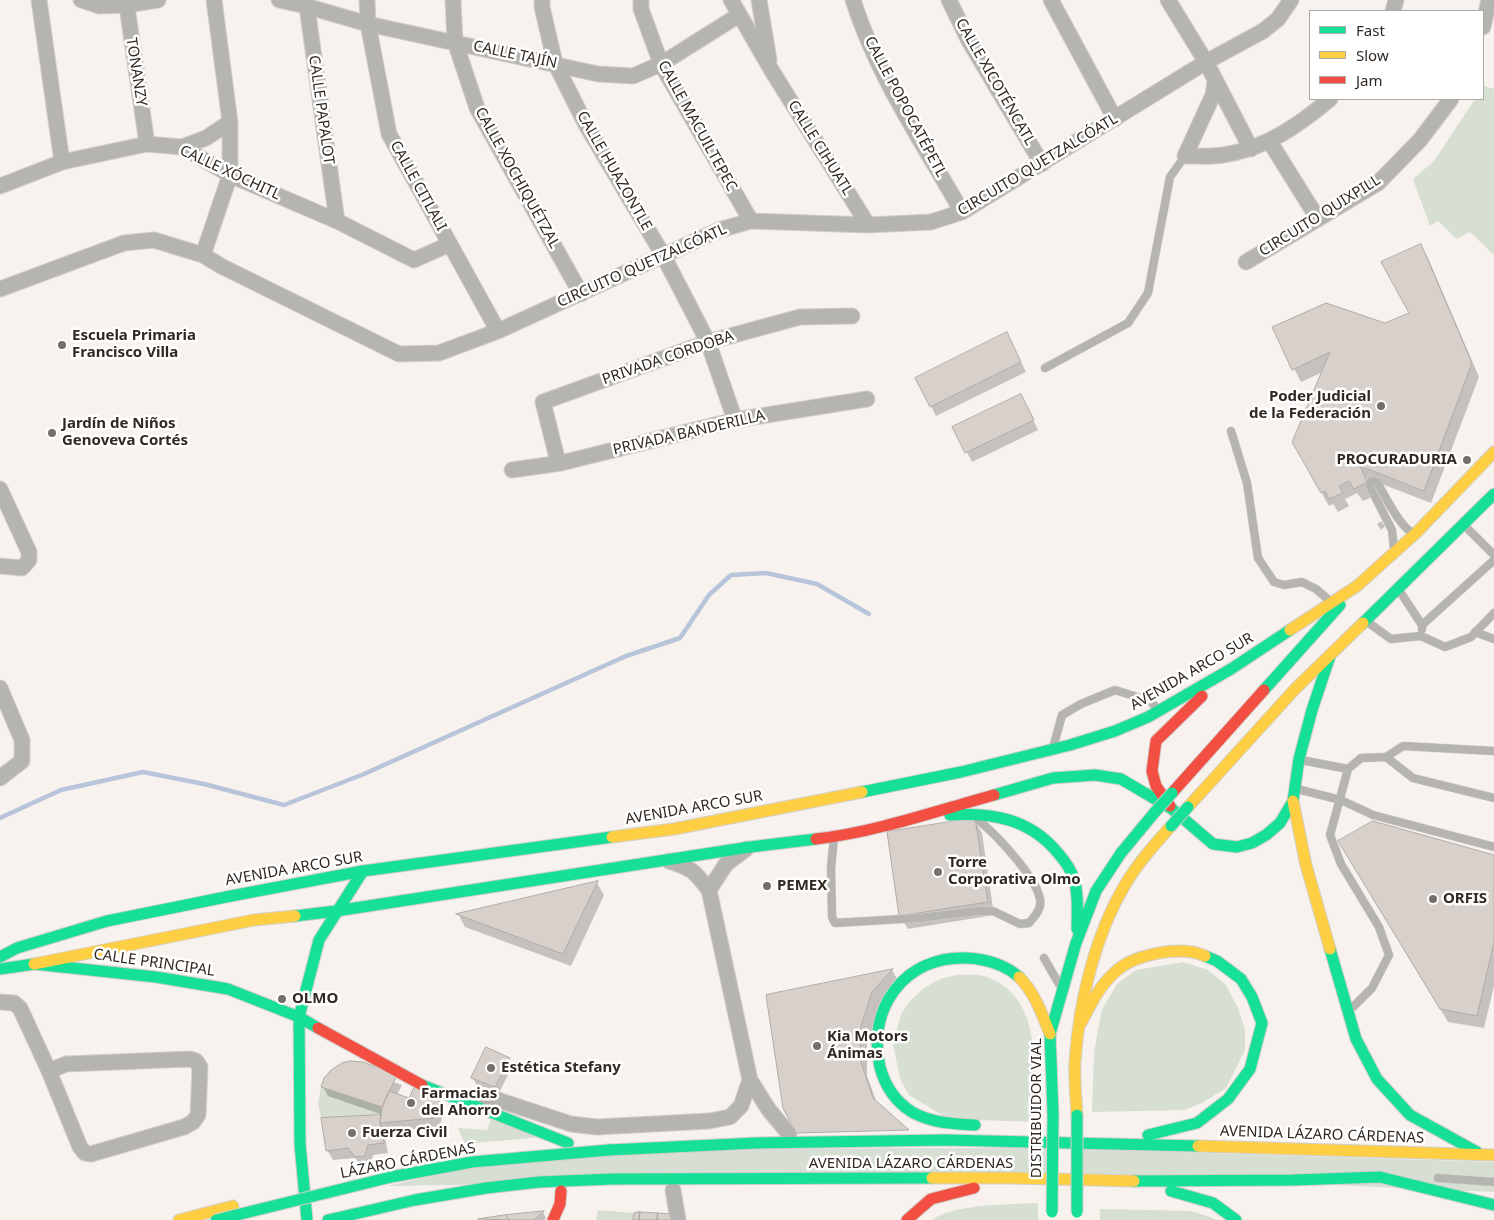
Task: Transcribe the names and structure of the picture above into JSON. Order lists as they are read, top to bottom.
{
  "streets": {
    "main road": [
      "AVENIDA ARCO SUR",
      "CALLE PRINCIPAL",
      "DISTRIBUIDOR VIAL",
      "AVENIDA LÁZARO CÁRDENAS",
      "LÁZARO CÁRDENAS"
    ],
    "street": [
      "CALLE TAJÍN",
      "TONANZY",
      "CALLE XICOTÉNCATL",
      "CALLE POPOCATÉPETL",
      "CALLE PAPALOT",
      "CALLE MACUILTEPEC",
      "CALLE CIHUATL",
      "CIRCUITO QUETZALCÓATL",
      "CALLE HUAZONTLE",
      "CALLE XÓCHITL",
      "CALLE XOCHIQUÉTZAL",
      "CALLE CITLALI",
      "CIRCUITO QUIXPILL",
      "PRIVADA CORDOBA",
      "PRIVADA BANDERILLA"
    ]
  },
  "crossings": [
    ["CALLE TAJÍN", "CALLE PAPALOT"],
    ["CALLE TAJÍN", "CALLE MACUILTEPEC"],
    ["CALLE TAJÍN", "CALLE CIHUATL"],
    ["CALLE TAJÍN", "CALLE HUAZONTLE"],
    ["CALLE TAJÍN", "CALLE XOCHIQUÉTZAL"],
    ["CALLE TAJÍN", "CALLE CITLALI"],
    ["TONANZY", "CALLE XÓCHITL"],
    ["CALLE XICOTÉNCATL", "CIRCUITO QUETZALCÓATL"],
    ["CALLE POPOCATÉPETL", "CIRCUITO QUETZALCÓATL"],
    ["CALLE PAPALOT", "CALLE XÓCHITL"],
    ["CALLE MACUILTEPEC", "CIRCUITO QUETZALCÓATL"],
    ["CALLE CIHUATL", "CIRCUITO QUETZALCÓATL"],
    ["CIRCUITO QUETZALCÓATL", "CALLE HUAZONTLE"],
    ["CIRCUITO QUETZALCÓATL", "CALLE XOCHIQUÉTZAL"],
    ["CIRCUITO QUETZALCÓATL", "CALLE CITLALI"],
    ["CALLE HUAZONTLE", "PRIVADA CORDOBA"],
    ["CALLE HUAZONTLE", "PRIVADA BANDERILLA"],
    ["CALLE XÓCHITL", "CALLE CITLALI"],
    ["PRIVADA CORDOBA", "PRIVADA BANDERILLA"],
    ["AVENIDA ARCO SUR", "DISTRIBUIDOR VIAL"],
    ["AVENIDA LÁZARO CÁRDENAS", "LÁZARO CÁRDENAS"]
  ],
  "places": [
    "Escuela Primaria Francisco Villa",
    "Poder Judicial de la Federación",
    "Jardín de Niños Genoveva Cortés",
    "PROCURADURIA",
    "Torre Corporativa Olmo",
    "PEMEX",
    "ORFIS",
    "OLMO",
    "Kia Motors Ánimas",
    "Estética Stefany",
    "Farmacias del Ahorro",
    "Fuerza Civil"
  ],
  "legend": ["Fast", "Slow", "Jam"]
}
